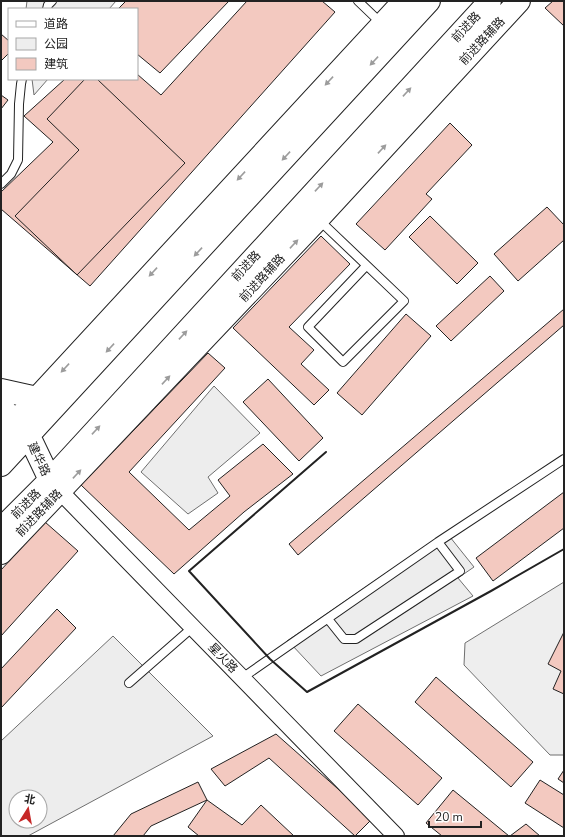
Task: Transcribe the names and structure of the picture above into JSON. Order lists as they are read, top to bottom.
{
  "streets": {
    "main road": ["前进路", "前进路辅路", "建华路"],
    "street": ["星火路"]
  },
  "crossings": [
    ["前进路", "前进路辅路"],
    ["前进路", "建华路"],
    ["前进路", "星火路"],
    ["前进路辅路", "建华路"],
    ["前进路辅路", "星火路"],
    ["建华路", "星火路"]
  ],
  "legend": ["道路", "公园", "建筑"],
  "scale_bar": "20 m",
  "north": "top"
}
